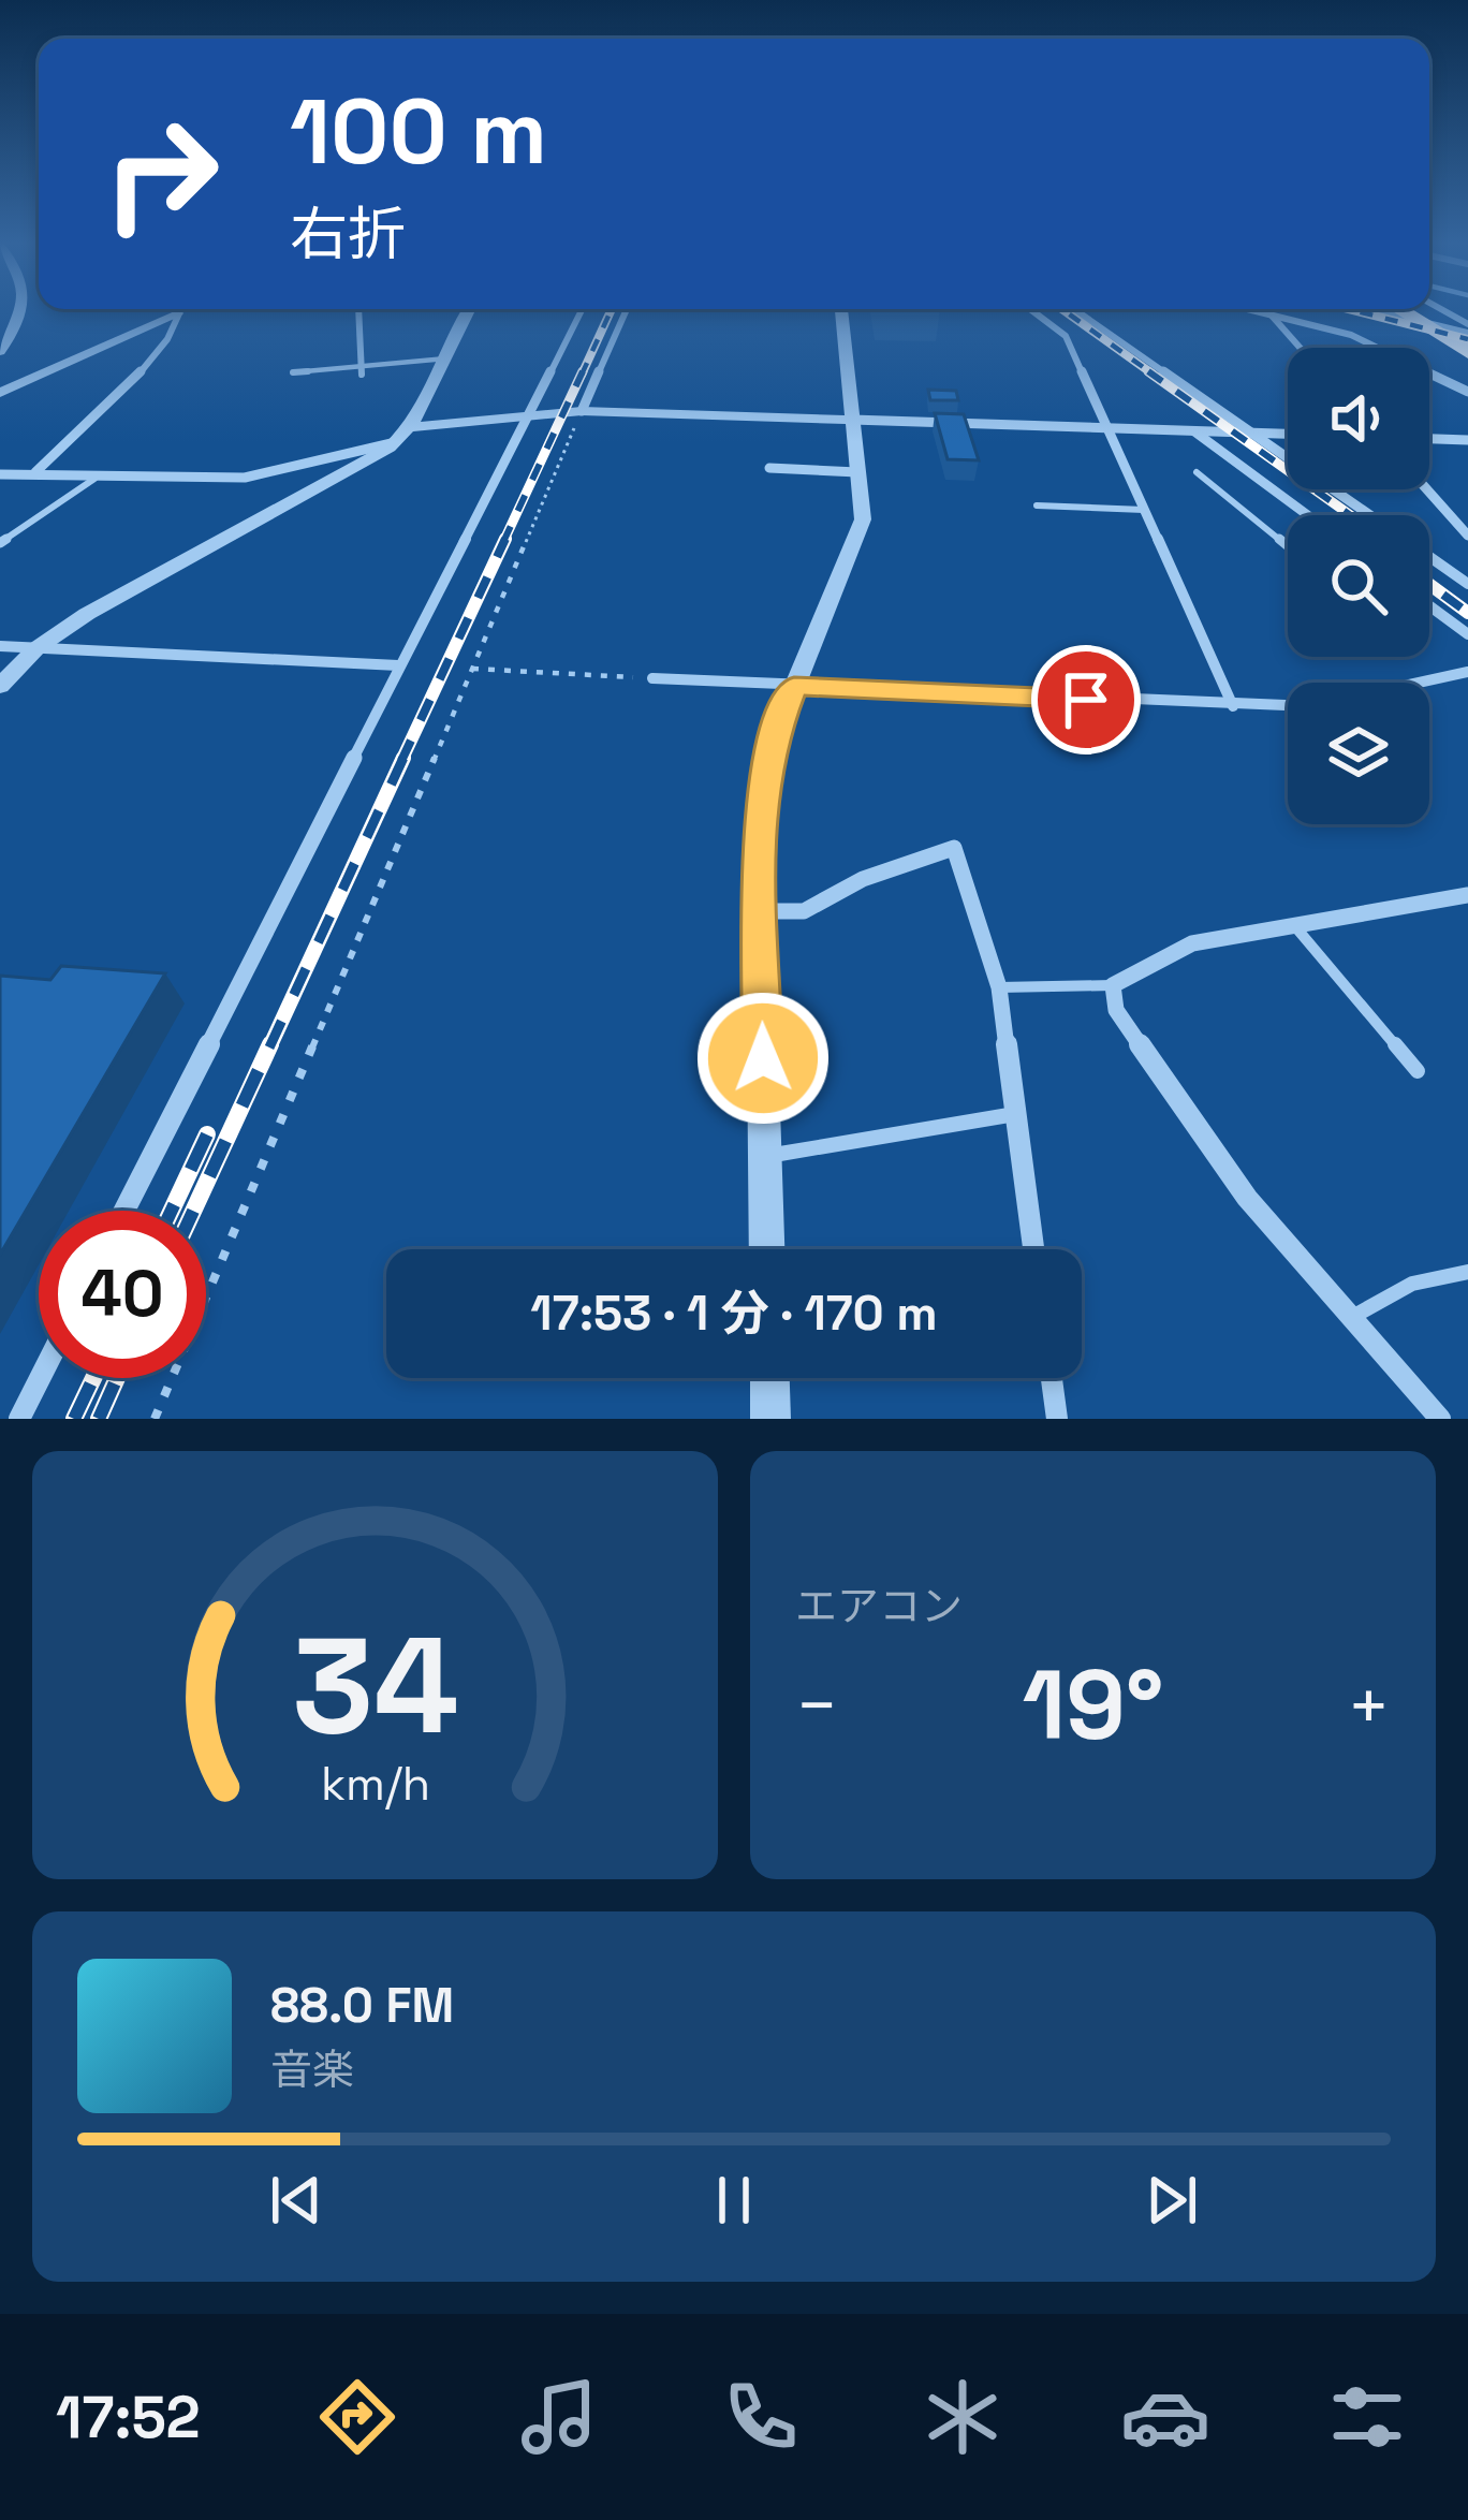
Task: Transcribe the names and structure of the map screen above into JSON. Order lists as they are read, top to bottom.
{
  "page": {
    "turn": ["100 m", "右折"],
    "limit": "40",
    "trip": "17:53 · 1 分 · 170 m",
    "tile": "エアコン",
    "heat": ["−", "19°", "+"],
    "song": ["88.0 FM", "音楽"],
    "tabs": "17:52",
    "gauge": ["34", "km/h"]
  }
}
